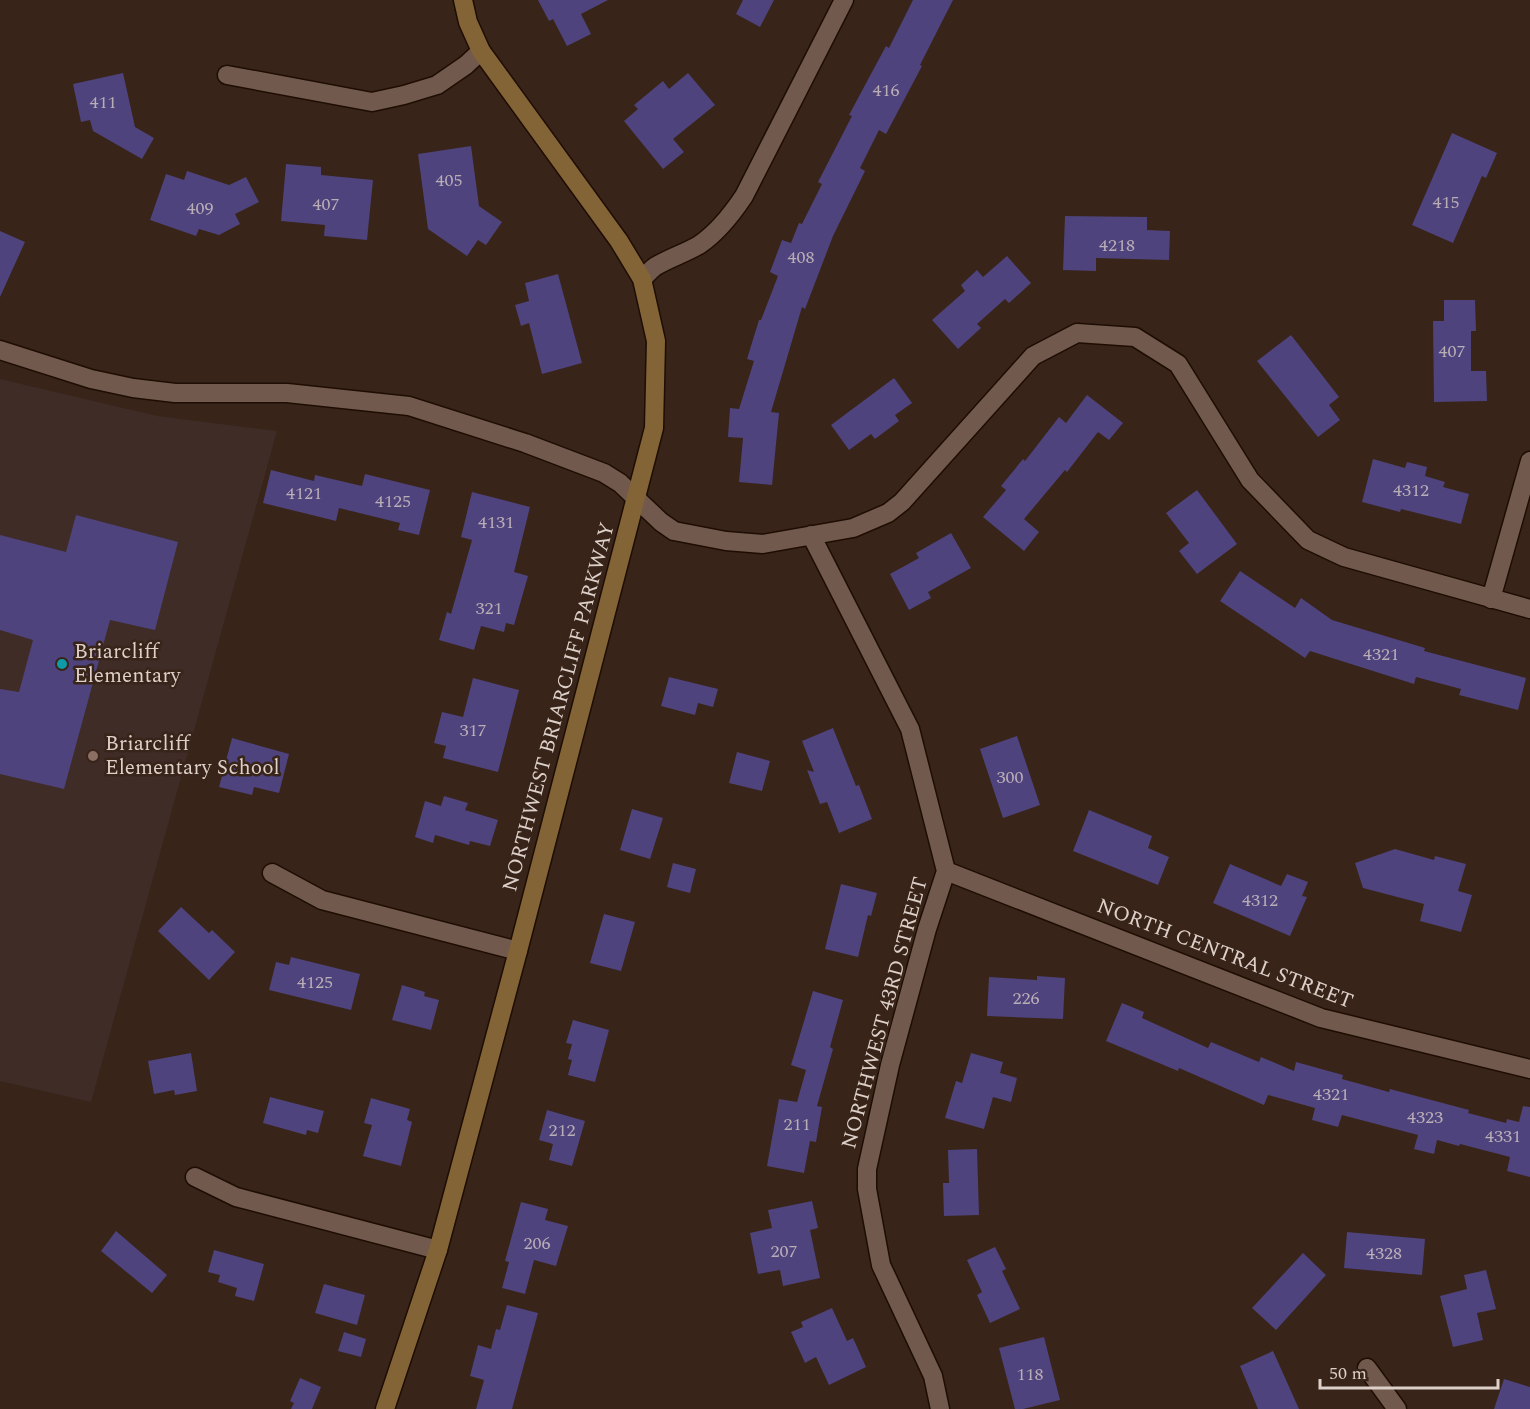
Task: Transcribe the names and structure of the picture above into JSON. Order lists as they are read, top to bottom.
{
  "streets": {
    "main road": ["NORTHWEST BRIARCLIFF PARKWAY"],
    "street": ["NORTH CENTRAL STREET", "NORTHWEST 43RD STREET"]
  },
  "crossings": [
    ["NORTH CENTRAL STREET", "NORTHWEST 43RD STREET"]
  ],
  "places": ["Briarcliff Elementary", "Briarcliff Elementary School"],
  "house_numbers": [
    "416",
    "411",
    "405",
    "415",
    "407",
    "409",
    "4218",
    "408",
    "407",
    "4312",
    "4121",
    "4125",
    "4131",
    "321",
    "4321",
    "317",
    "300",
    "4312",
    "4125",
    "226",
    "4321",
    "4323",
    "211",
    "212",
    "4331",
    "206",
    "207",
    "4328",
    "118"
  ],
  "scale_bar": "50 m"
}
